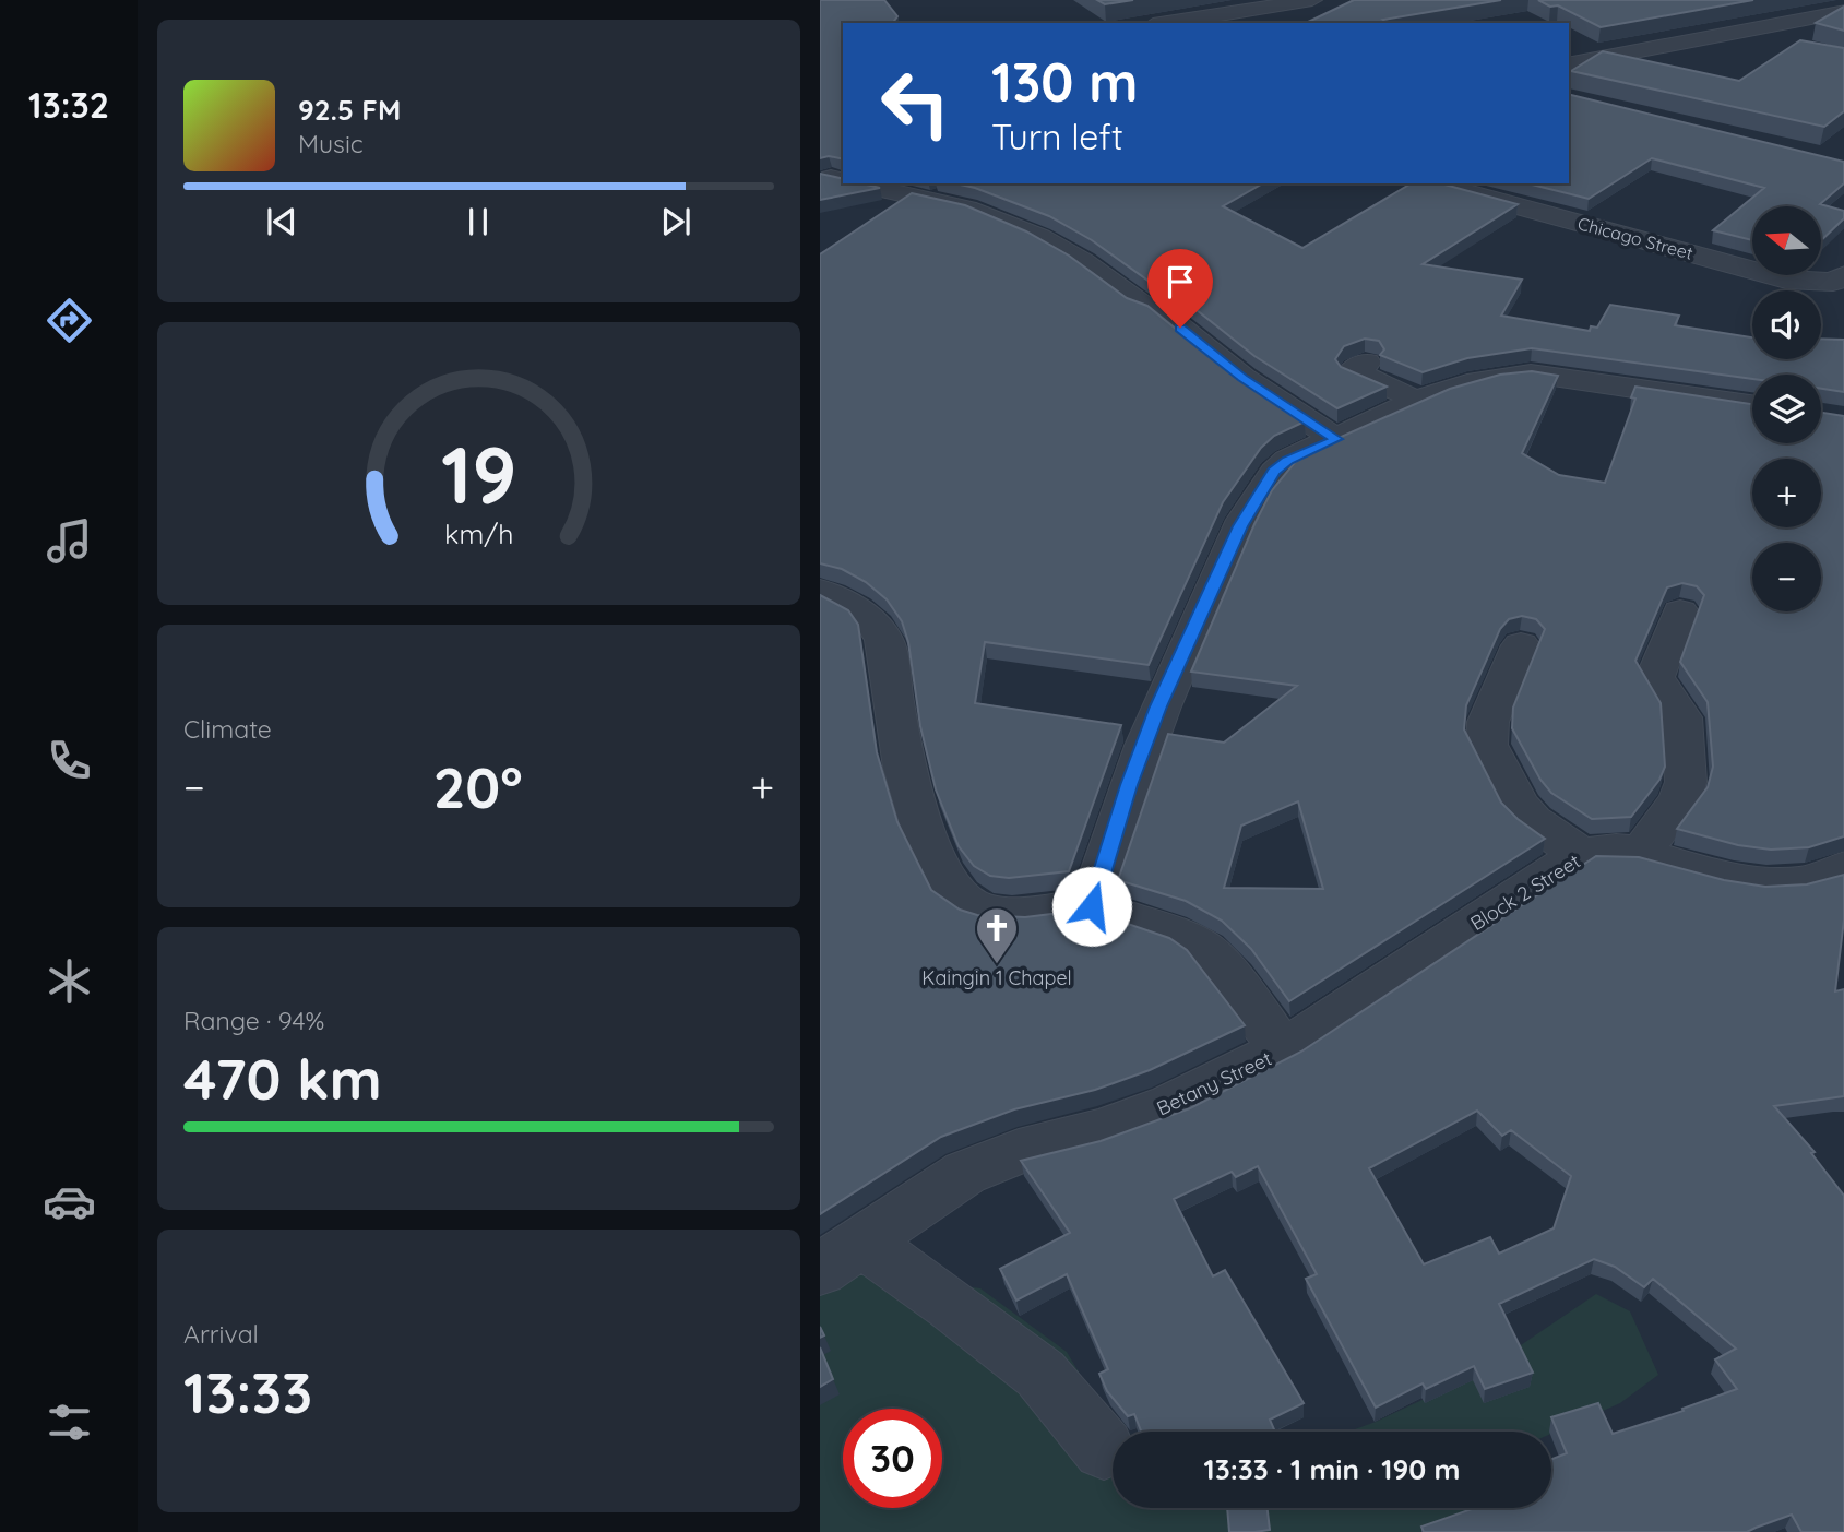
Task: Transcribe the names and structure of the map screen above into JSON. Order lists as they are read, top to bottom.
{
  "streets": {
    "street": ["Chicago Street", "Block 2 Street", "Betany Street"]
  },
  "crossings": [
    ["Block 2 Street", "Betany Street"]
  ],
  "places": {
    "church": ["Kaingin 1 Chapel"]
  },
  "north": "left",
  "page": {
    "tabs": "13:32",
    "turn": ["130 m", "Turn left"],
    "song": ["92.5 FM", "Music"],
    "map_buttons": ["+", "−"],
    "tile": [
      "Climate",
      ["Range · 94%", "470 km"],
      ["Arrival", "13:33"]
    ],
    "heat": ["−", "20°", "+"],
    "limit": "30",
    "trip": "13:33 · 1 min · 190 m",
    "gauge": ["19", "km/h"]
  }
}
